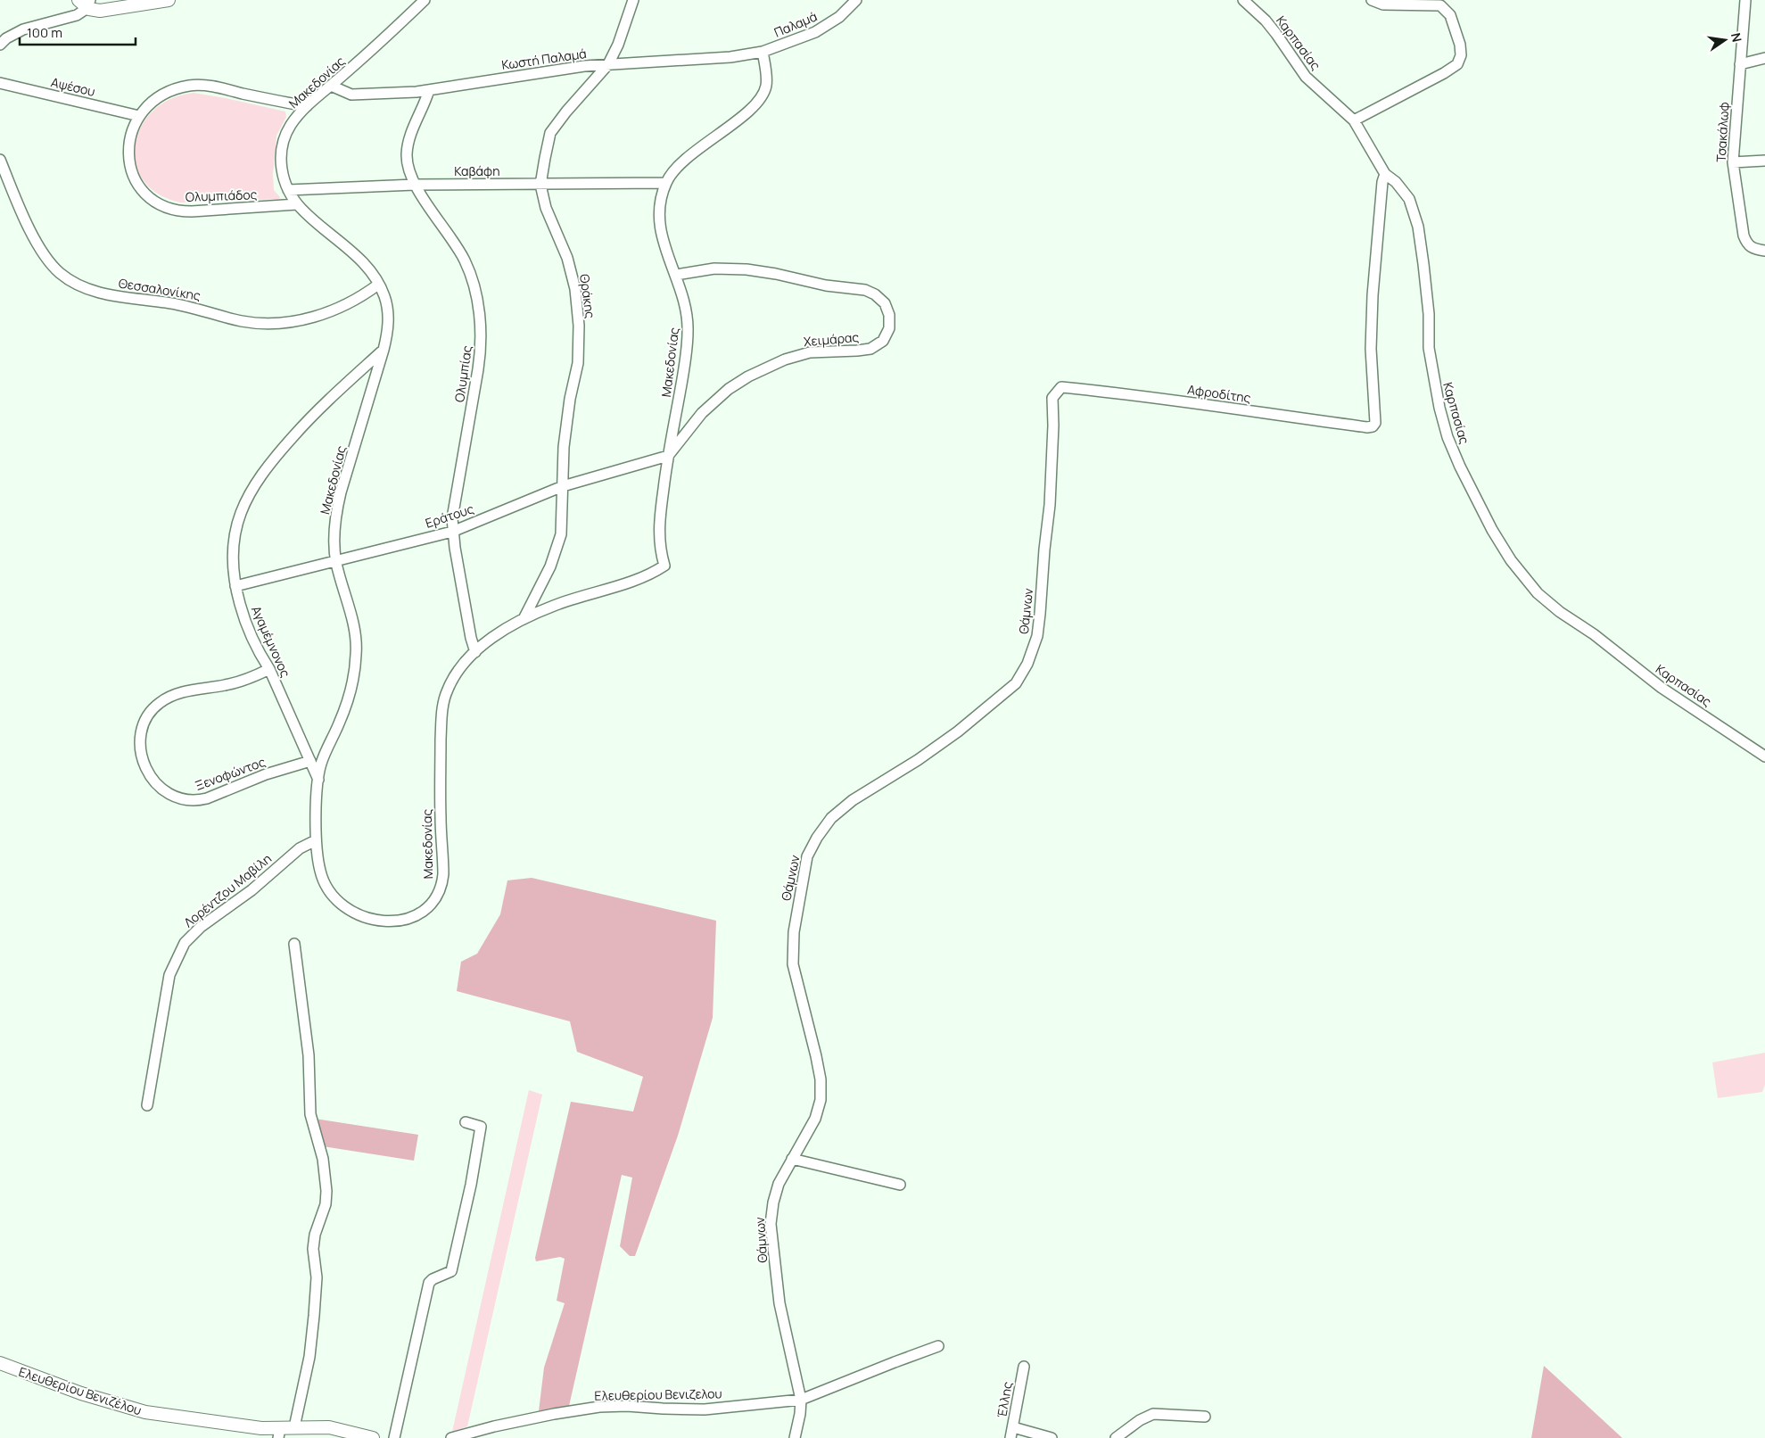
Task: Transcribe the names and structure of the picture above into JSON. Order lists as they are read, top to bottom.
{
  "streets": {
    "main road": ["Ελευθερίου Βενιζέλου"],
    "street": [
      "Παλαμά",
      "Καρπασίας",
      "Κωστή Παλαμά",
      "Μακεδονίας",
      "Αψέσου",
      "Τσακάλωφ",
      "Καβάφη",
      "Ολυμπιάδος",
      "Θεσσαλονίκης",
      "Θράκης",
      "Χειμάρας",
      "Ολυμπίας",
      "Αφροδίτης",
      "Εράτους",
      "Θάμνων",
      "Αγαμέμνονος",
      "Ξενοφώντος",
      "Λορέντζου Μαβίλη",
      "Ελευθερίου Βενιζελου",
      "Έλλης"
    ]
  },
  "crossings": [
    ["Παλαμά", "Κωστή Παλαμά"],
    ["Παλαμά", "Μακεδονίας"],
    ["Καρπασίας", "Αφροδίτης"],
    ["Κωστή Παλαμά", "Μακεδονίας"],
    ["Κωστή Παλαμά", "Θράκης"],
    ["Κωστή Παλαμά", "Ολυμπίας"],
    ["Μακεδονίας", "Καβάφη"],
    ["Μακεδονίας", "Ολυμπιάδος"],
    ["Μακεδονίας", "Θεσσαλονίκης"],
    ["Μακεδονίας", "Θράκης"],
    ["Μακεδονίας", "Χειμάρας"],
    ["Μακεδονίας", "Ολυμπίας"],
    ["Μακεδονίας", "Εράτους"],
    ["Μακεδονίας", "Αγαμέμνονος"],
    ["Μακεδονίας", "Λορέντζου Μαβίλη"],
    ["Αψέσου", "Ολυμπιάδος"],
    ["Καβάφη", "Θράκης"],
    ["Καβάφη", "Ολυμπίας"],
    ["Θράκης", "Εράτους"],
    ["Χειμάρας", "Εράτους"],
    ["Ολυμπίας", "Εράτους"],
    ["Αφροδίτης", "Θάμνων"],
    ["Εράτους", "Αγαμέμνονος"],
    ["Θάμνων", "Ελευθερίου Βενιζελου"],
    ["Αγαμέμνονος", "Ξενοφώντος"]
  ],
  "scale_bar": "100 m",
  "north": "right"
}
